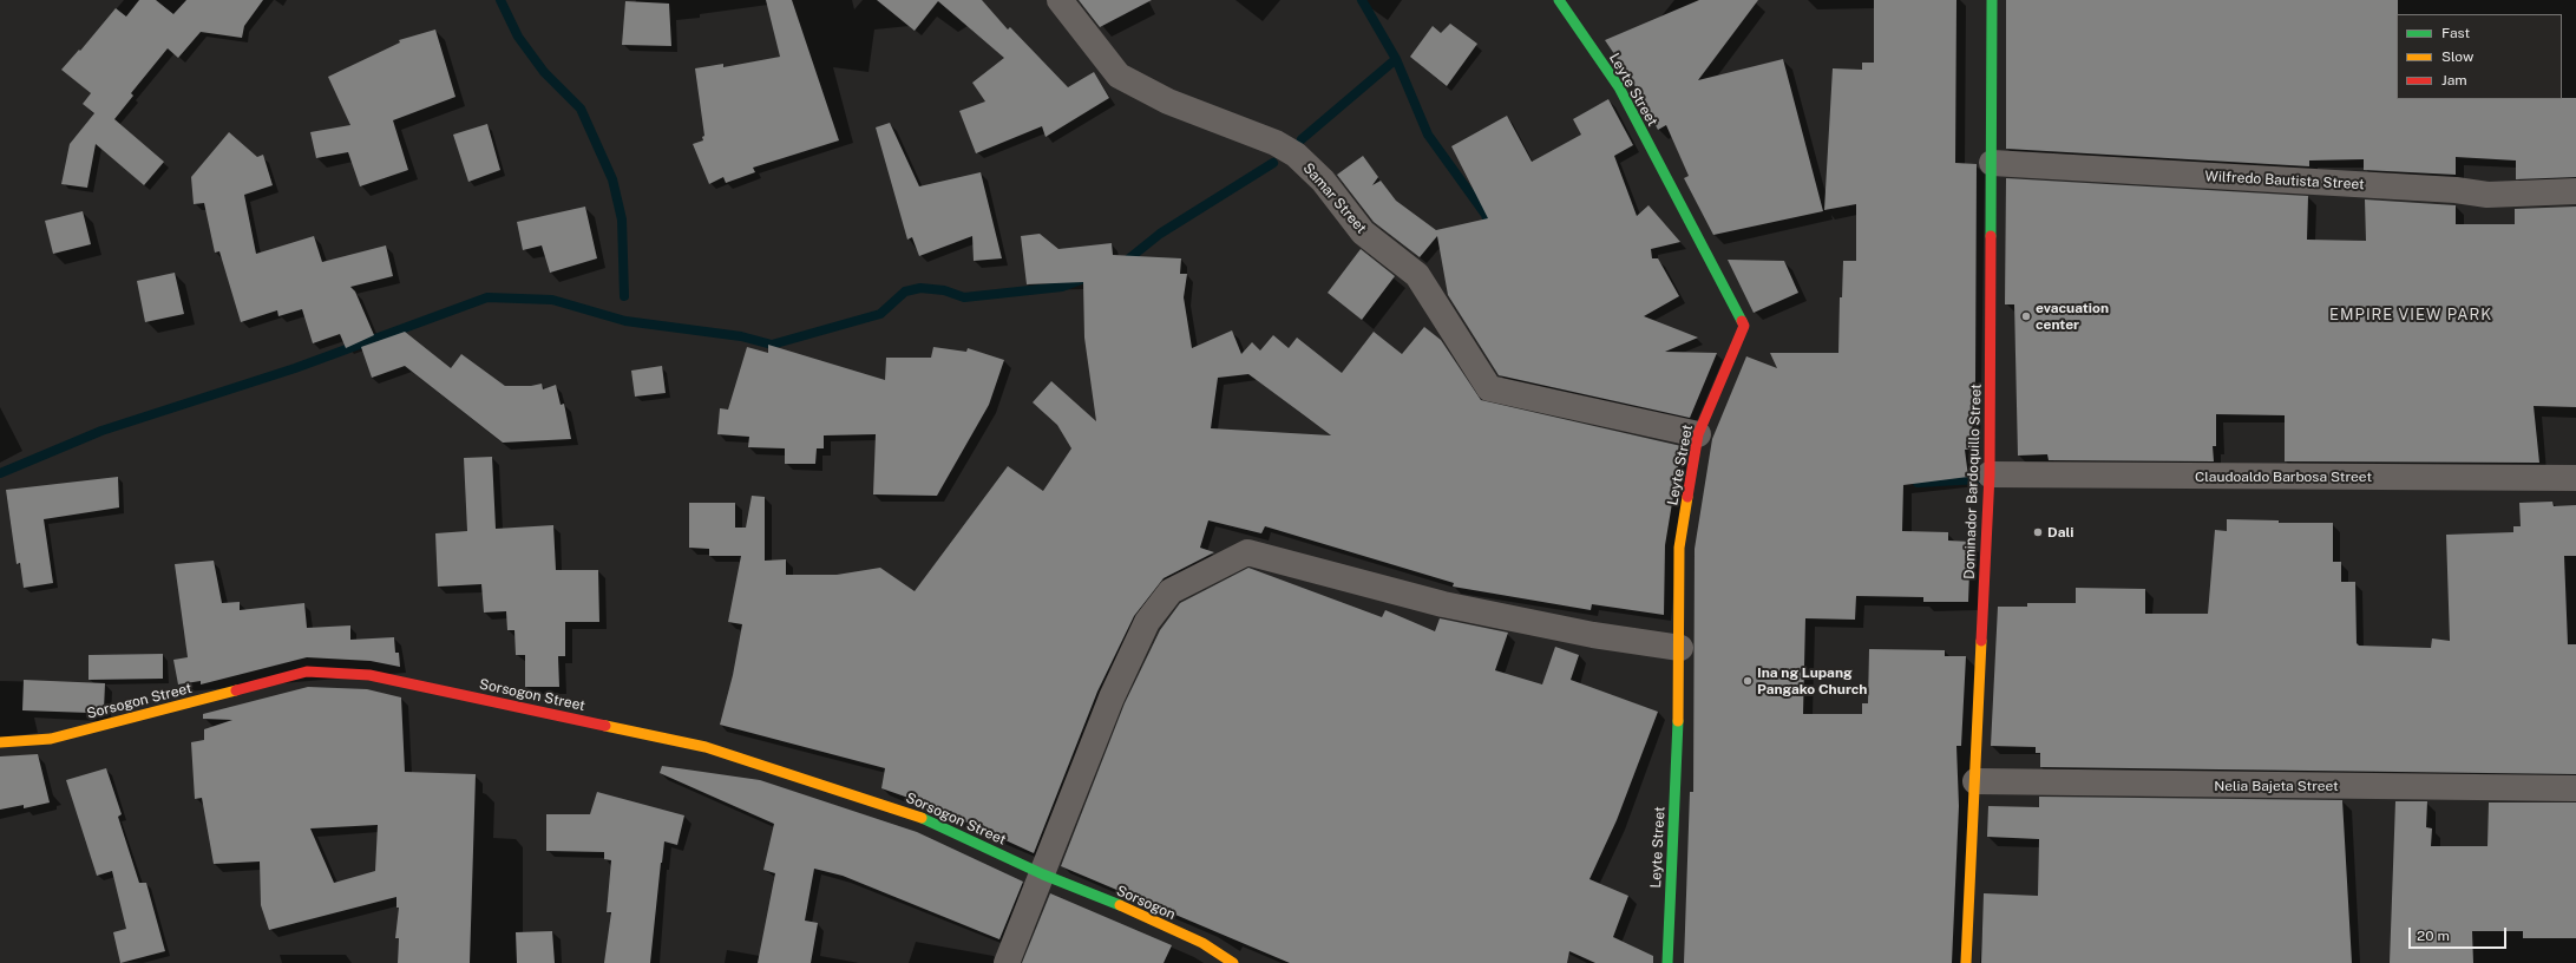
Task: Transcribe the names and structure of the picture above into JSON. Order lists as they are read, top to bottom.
{
  "streets": {
    "street": [
      "Leyte Street",
      "Wilfredo Bautista Street",
      "Samar Street",
      "Claudoaldo Barbosa Street",
      "Dominador Bardoquillo Street",
      "Sorsogon Street",
      "Nelia Bajeta Street",
      "Sorsogon"
    ]
  },
  "crossings": [
    ["Leyte Street", "Samar Street"],
    ["Wilfredo Bautista Street", "Dominador Bardoquillo Street"],
    ["Claudoaldo Barbosa Street", "Dominador Bardoquillo Street"],
    ["Dominador Bardoquillo Street", "Nelia Bajeta Street"],
    ["Sorsogon Street", "Sorsogon"]
  ],
  "districts": ["EMPIRE VIEW PARK"],
  "places": ["evacuation center", "Dali", "Ina ng Lupang Pangako Church"],
  "legend": ["Fast", "Slow", "Jam"],
  "scale_bar": "20 m"
}
